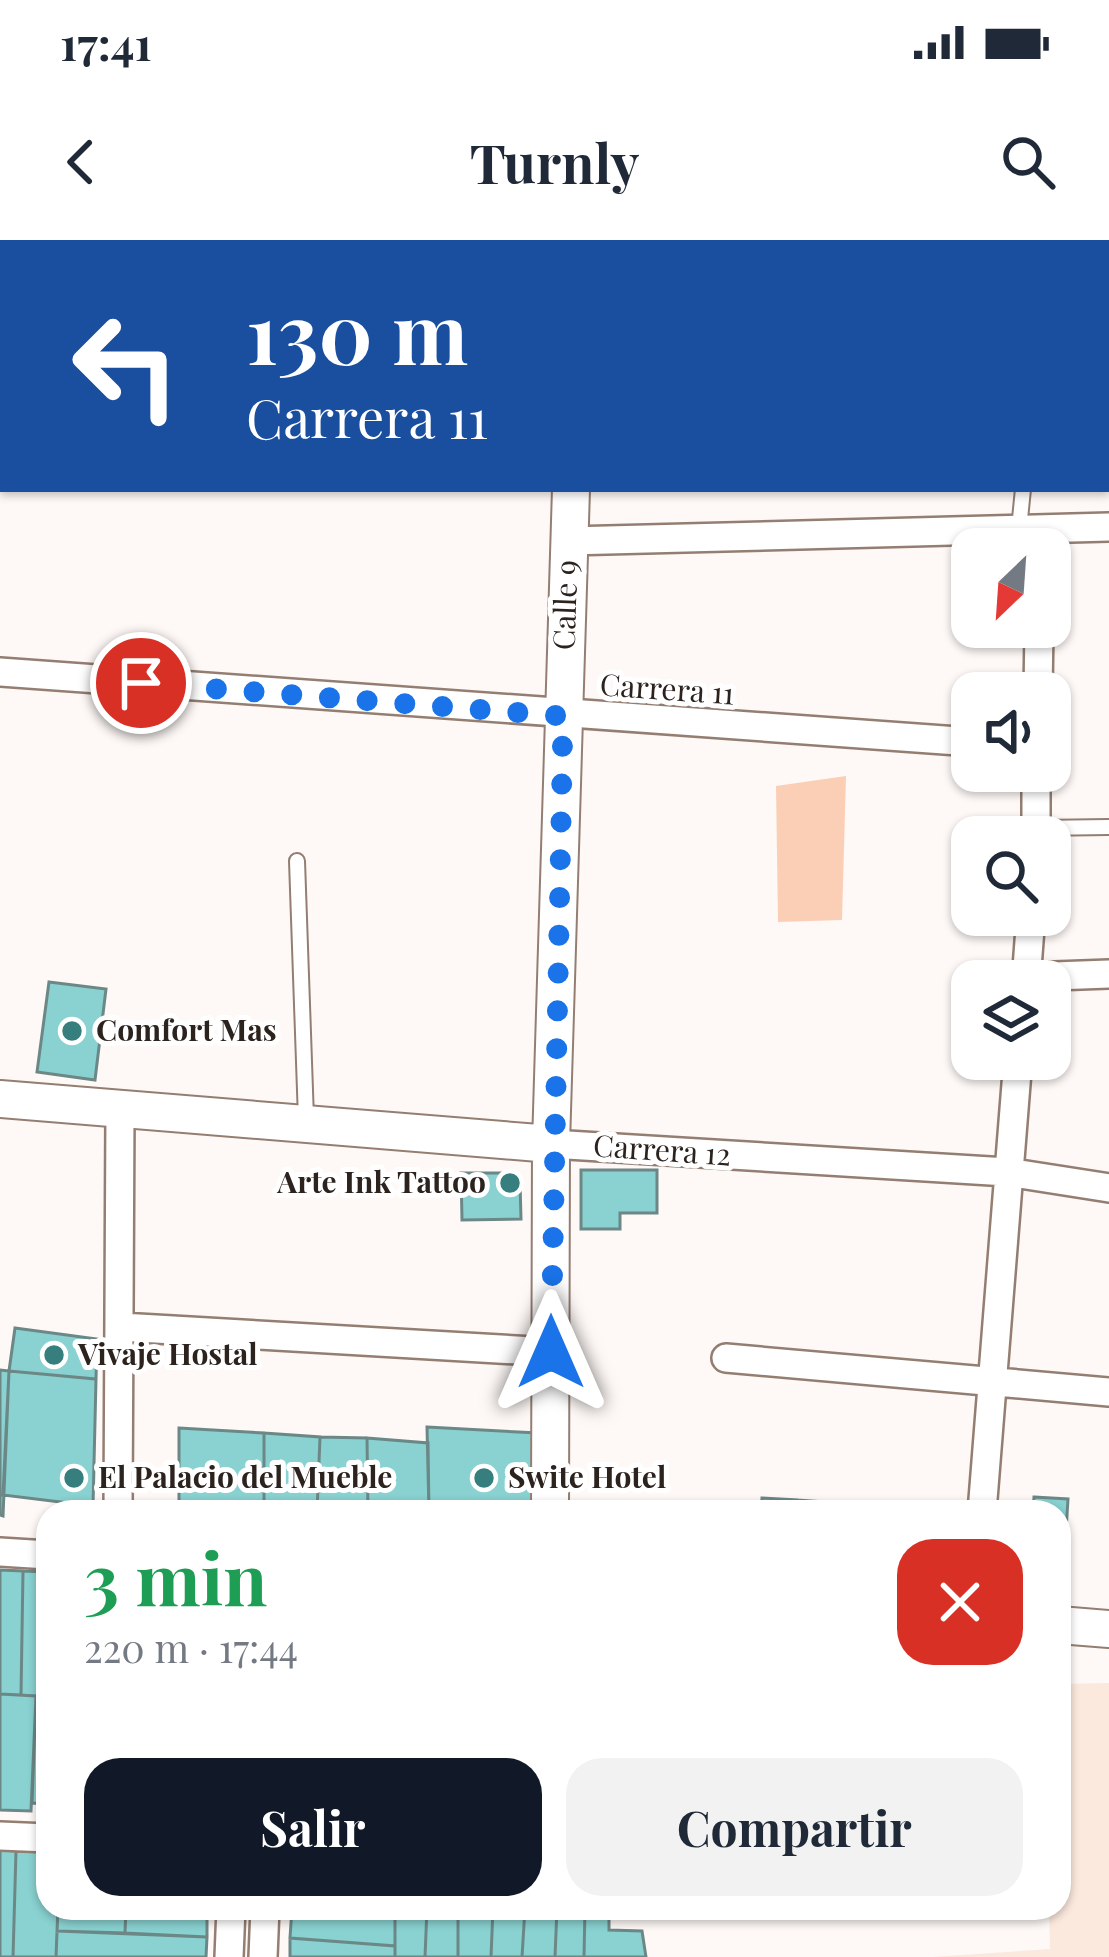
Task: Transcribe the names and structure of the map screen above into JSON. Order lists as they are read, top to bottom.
{
  "streets": {
    "main road": ["Calle 9", "Carrera 12"],
    "street": ["Carrera 11"]
  },
  "crossings": [
    ["Calle 9", "Carrera 11"],
    ["Calle 9", "Carrera 12"]
  ],
  "places": [
    "Comfort Mas",
    "Arte Ink Tattoo",
    "Vivaje Hostal",
    "El Palacio del Mueble",
    "Swite Hotel"
  ],
  "north": "bottom left",
  "page": {
    "status": "17:41",
    "header": "Turnly",
    "turn": ["130 m", "Carrera 11"],
    "heading": ["3 min", "220 m · 17:44"],
    "buttons": ["Salir", "Compartir"]
  }
}
